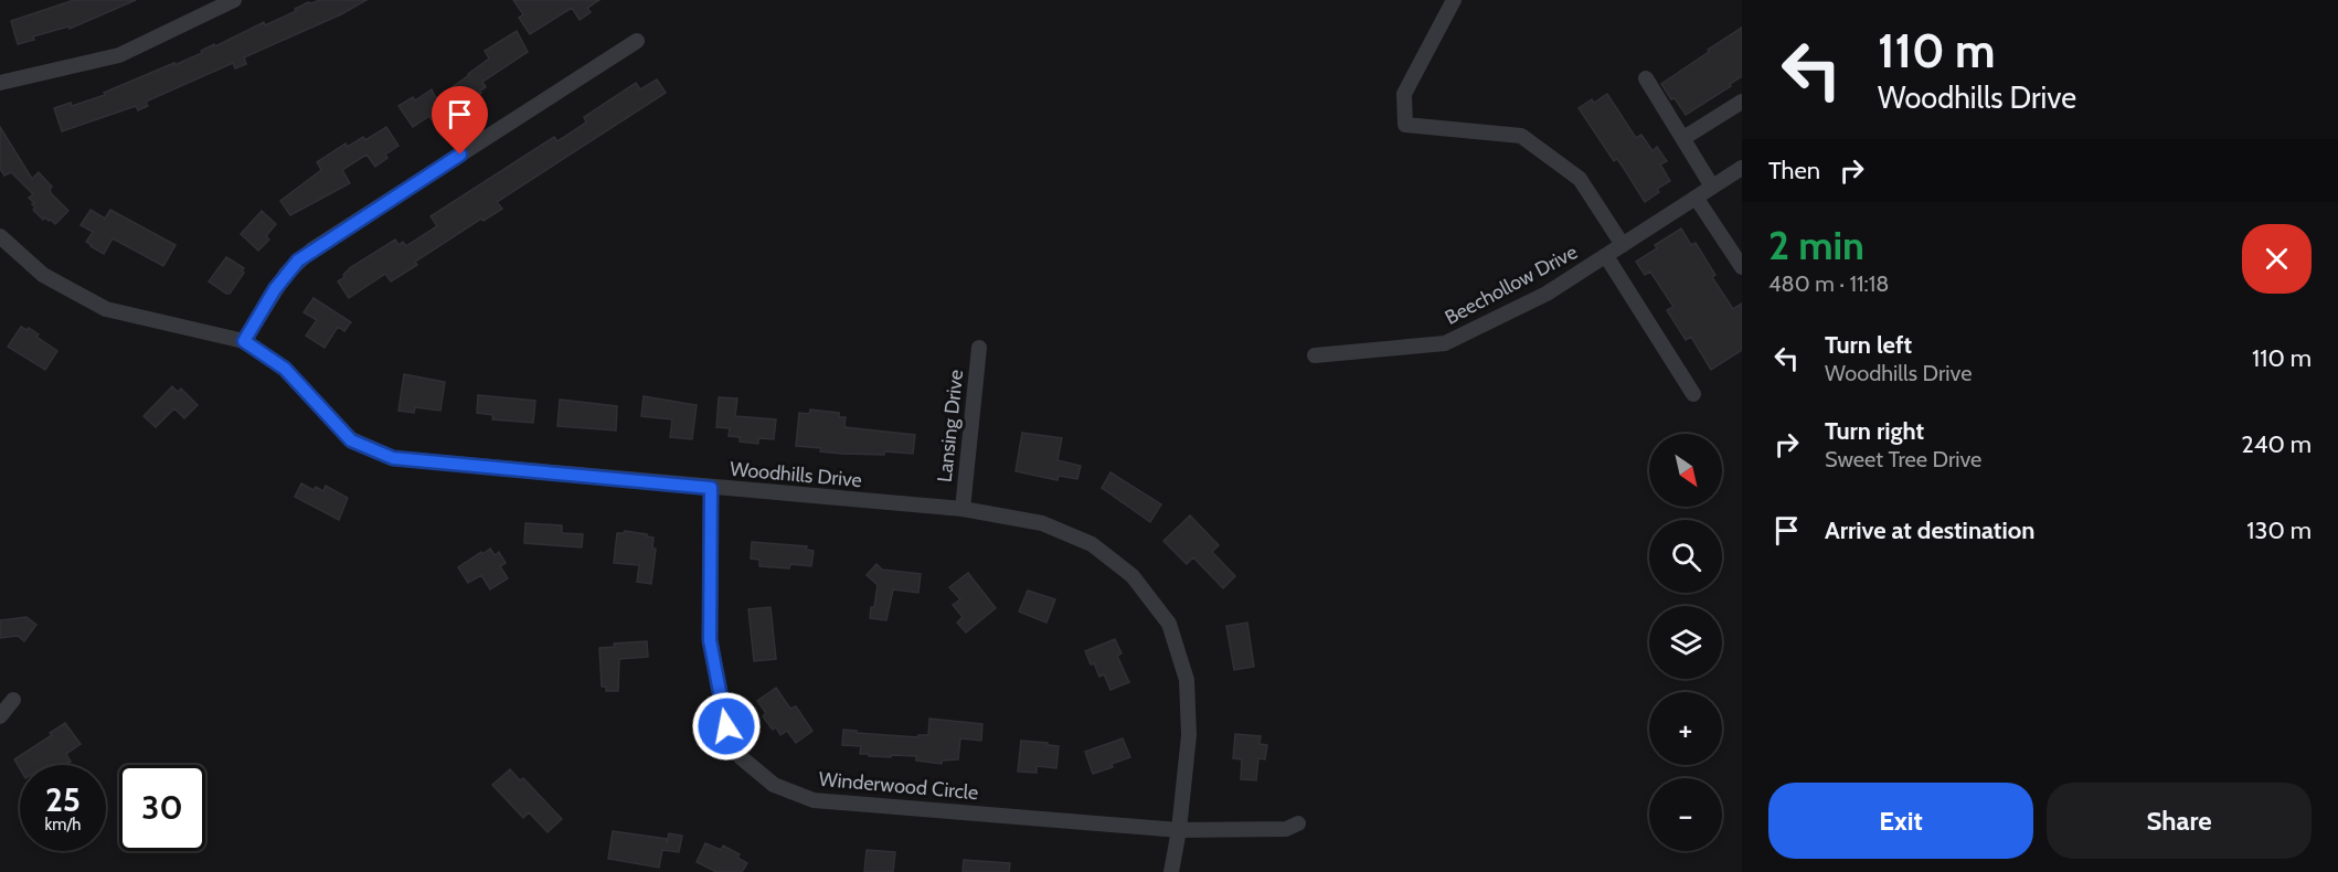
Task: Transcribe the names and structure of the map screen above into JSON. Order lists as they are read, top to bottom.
{
  "streets": {
    "street": [
      "Beechollow Drive",
      "Lansing Drive",
      "Woodhills Drive",
      "Winderwood Circle"
    ]
  },
  "crossings": [
    ["Lansing Drive", "Woodhills Drive"],
    ["Woodhills Drive", "Winderwood Circle"]
  ],
  "north": "bottom right",
  "page": {
    "turn": ["110 m", "Woodhills Drive"],
    "then": "Then",
    "heading": ["2 min", "480 m · 11:18"],
    "list": [
      {
        "name": "Turn left",
        "note": "Woodhills Drive",
        "value": "110 m"
      },
      {
        "name": "Turn right",
        "note": "Sweet Tree Drive",
        "value": "240 m"
      },
      {
        "name": "Arrive at destination",
        "value": "130 m"
      }
    ],
    "map_buttons": ["+", "−"],
    "speed": "25 km/h",
    "limit": "30",
    "buttons": ["Exit", "Share"]
  }
}
